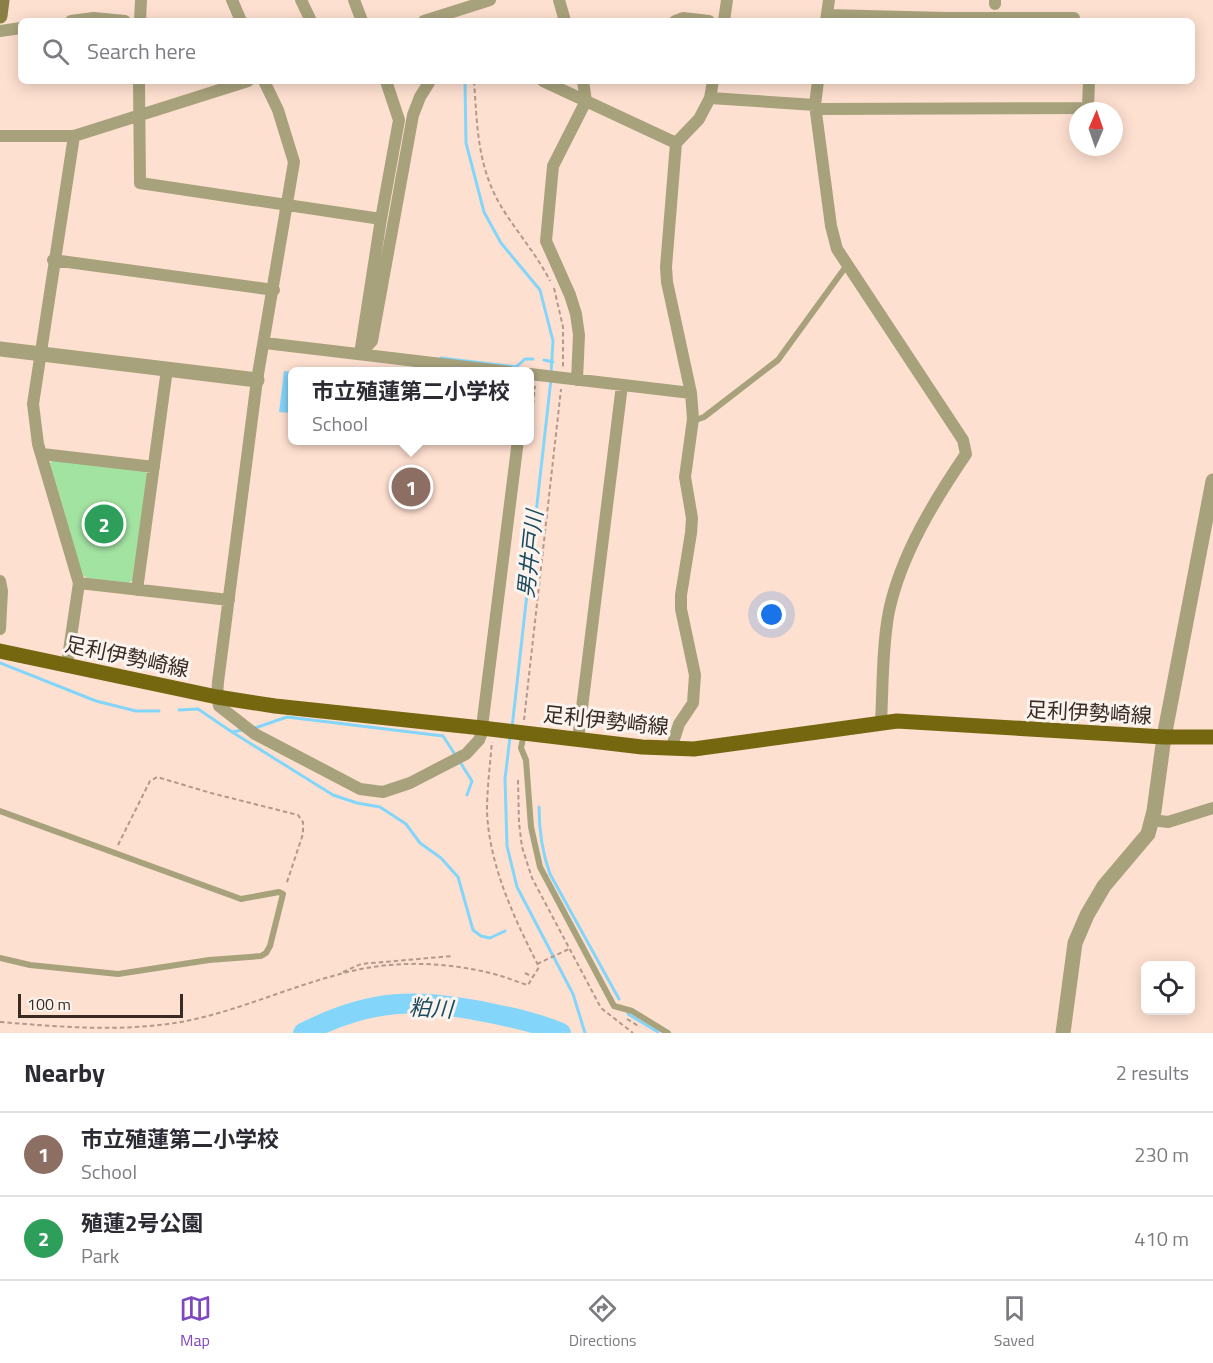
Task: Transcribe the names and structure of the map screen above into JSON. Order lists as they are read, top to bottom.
{
  "streets": {
    "main road": ["足利伊勢崎線"]
  },
  "water": ["男井戸川", "粕川"],
  "scale_bar": "100 m",
  "north": "top",
  "page": {
    "search": "Search here",
    "popup": ["市立殖蓮第二小学校", "School"],
    "pins": ["1", "2"],
    "scale": "100 m",
    "heading": ["Nearby", "2 results"],
    "list": [
      {
        "mark": "1",
        "name": "市立殖蓮第二小学校",
        "note": "School",
        "value": "230 m"
      },
      {
        "mark": "2",
        "name": "殖蓮2号公園",
        "note": "Park",
        "value": "410 m"
      }
    ],
    "nav": ["Map", "Directions", "Saved"]
  }
}
